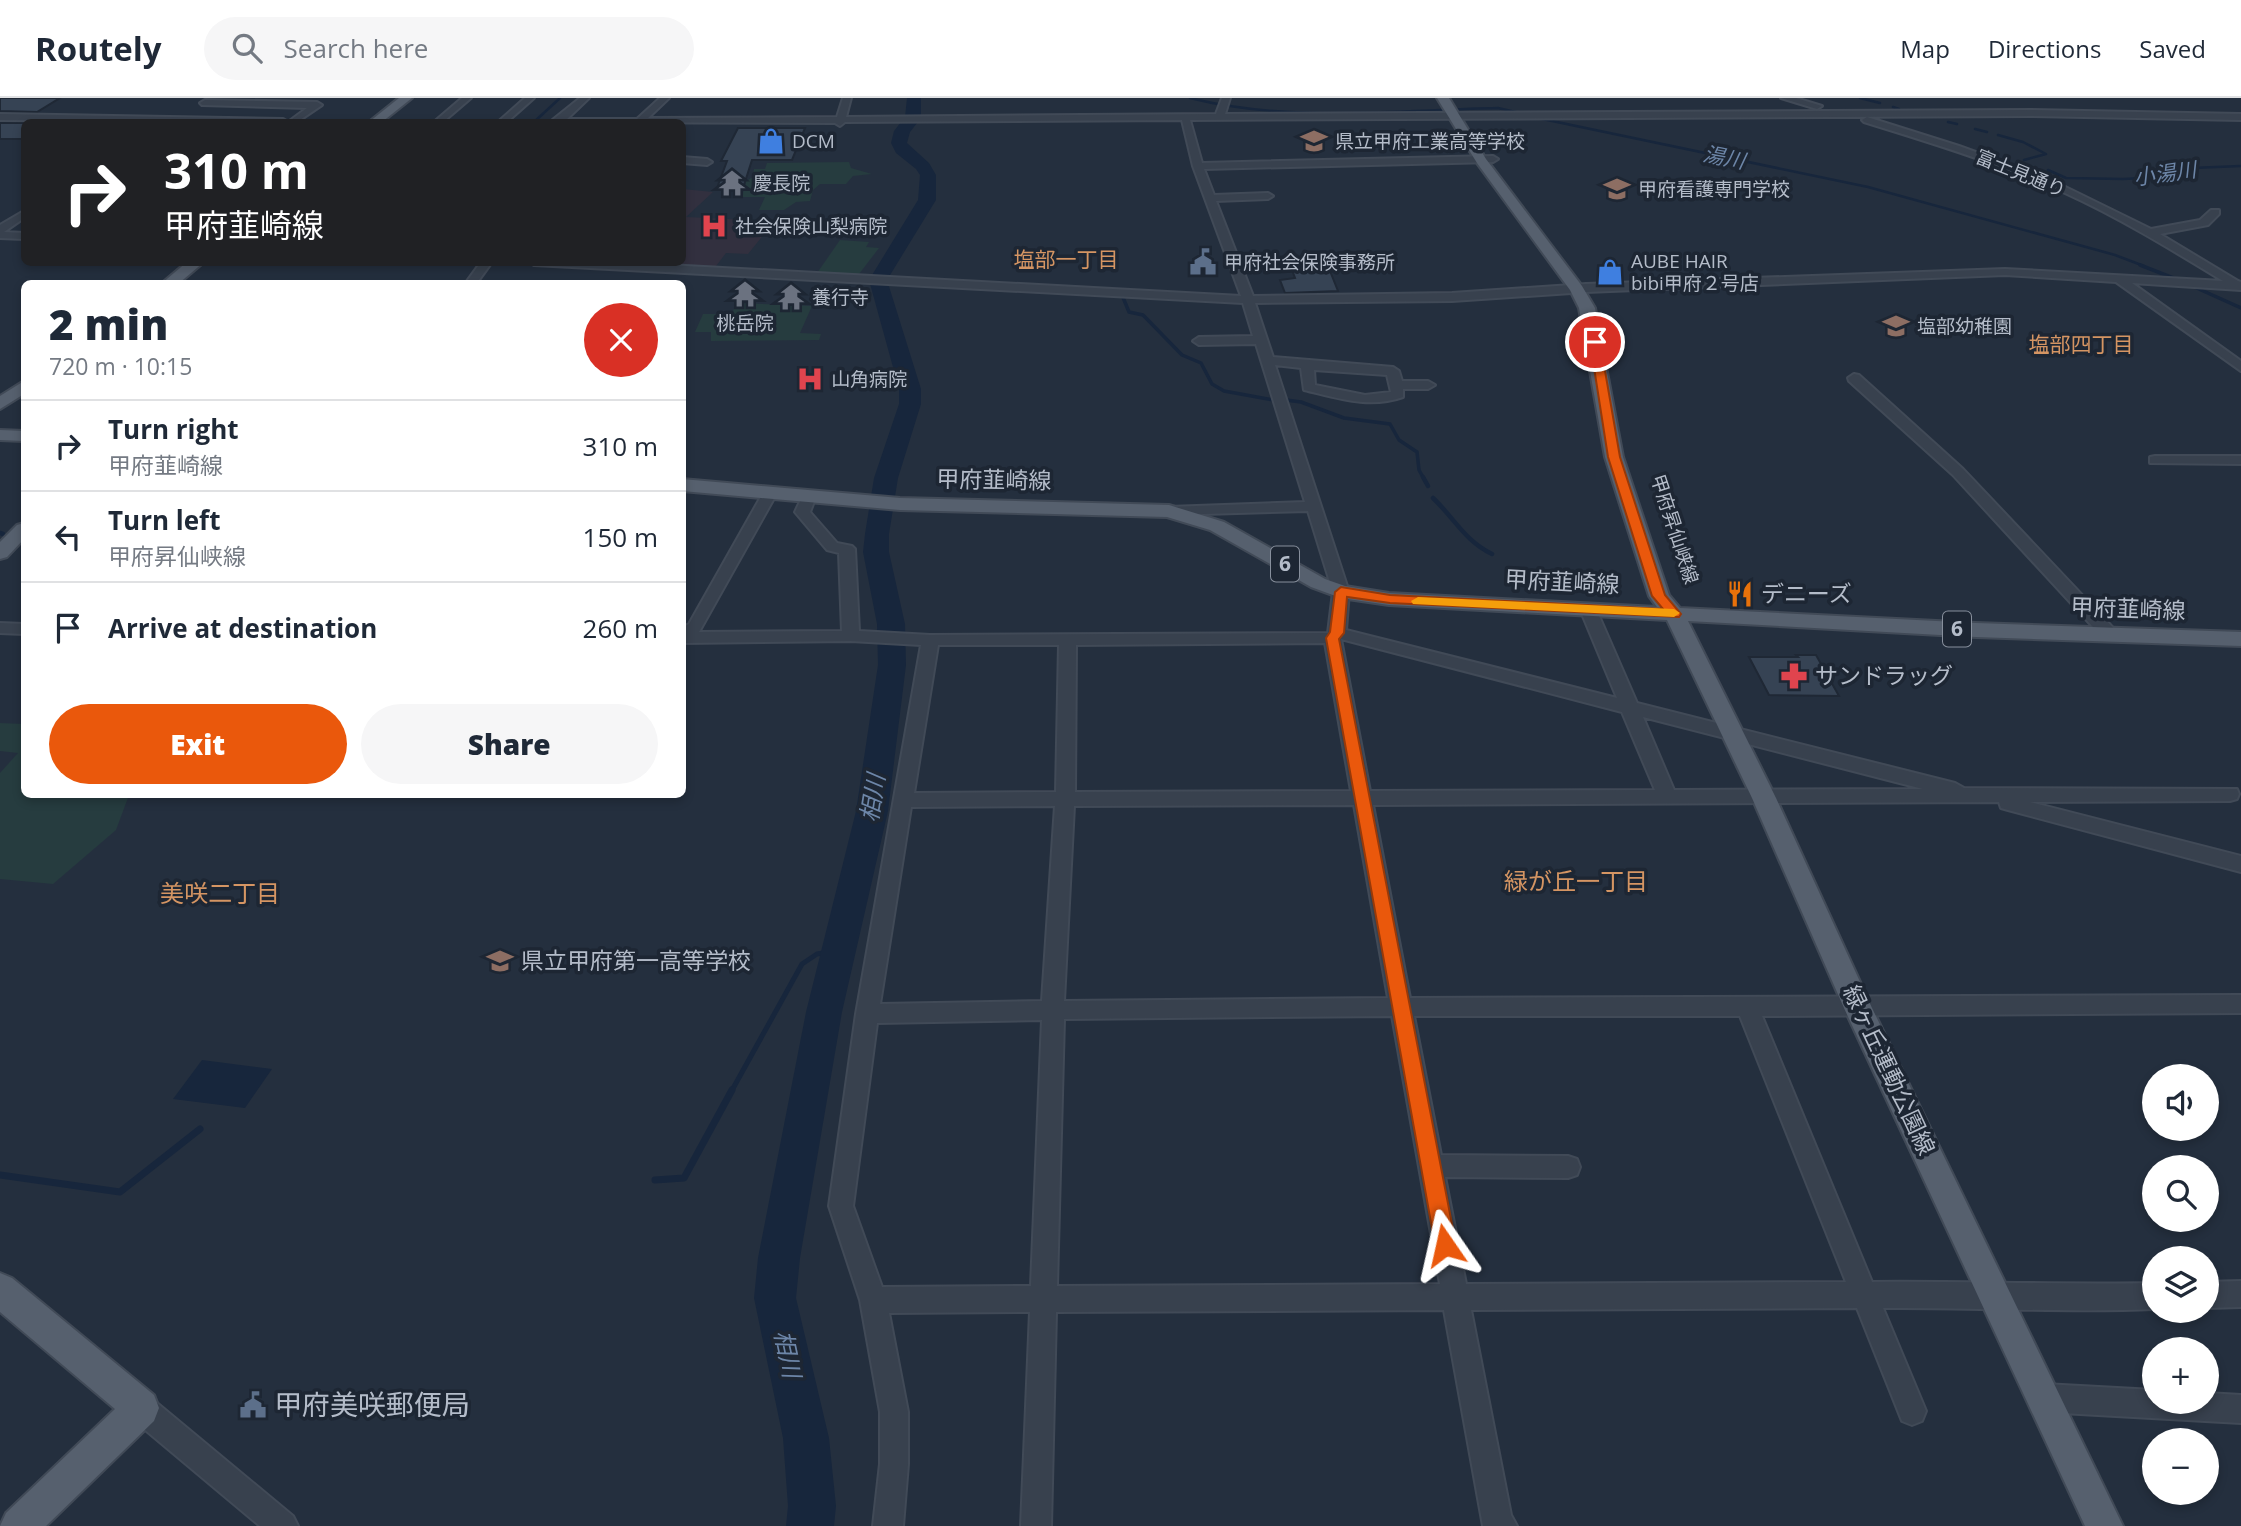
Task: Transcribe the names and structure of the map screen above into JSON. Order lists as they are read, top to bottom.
{
  "streets": {
    "main road": [
      "甲府韮崎線",
      "甲府昇仙峡線",
      "6",
      "緑ヶ丘運動公園線"
    ],
    "street": ["富士見通り"]
  },
  "crossings": [
    ["甲府韮崎線", "甲府昇仙峡線"],
    ["甲府韮崎線", "6"],
    ["甲府韮崎線", "緑ヶ丘運動公園線"],
    ["甲府昇仙峡線", "緑ヶ丘運動公園線"]
  ],
  "districts": [
    "塩部一丁目",
    "塩部四丁目",
    "緑が丘一丁目",
    "美咲二丁目"
  ],
  "water": ["湯川", "小湯川", "相川"],
  "places": {
    "shop": ["DCM", "AUBE HAIR bibi甲府２号店"],
    "school or university": [
      "県立甲府工業高等学校",
      "甲府看護専門学校",
      "塩部幼稚園",
      "県立甲府第一高等学校"
    ],
    "temple": ["慶長院", "桃岳院", "養行寺"],
    "hospital": ["社会保険山梨病院", "山角病院"],
    "public building": ["甲府社会保険事務所", "甲府美咲郵便局"],
    "restaurant": ["デニーズ"],
    "pharmacy": ["サンドラッグ"]
  },
  "page": {
    "header": "Routely",
    "search": "Search here",
    "nav": ["Map", "Directions", "Saved"],
    "turn": ["310 m", "甲府韮崎線"],
    "heading": ["2 min", "720 m · 10:15"],
    "list": [
      {
        "name": "Turn right",
        "note": "甲府韮崎線",
        "value": "310 m"
      },
      {
        "name": "Turn left",
        "note": "甲府昇仙峡線",
        "value": "150 m"
      },
      {
        "name": "Arrive at destination",
        "value": "260 m"
      }
    ],
    "buttons": ["Exit", "Share"],
    "map_buttons": ["+", "−"]
  }
}
